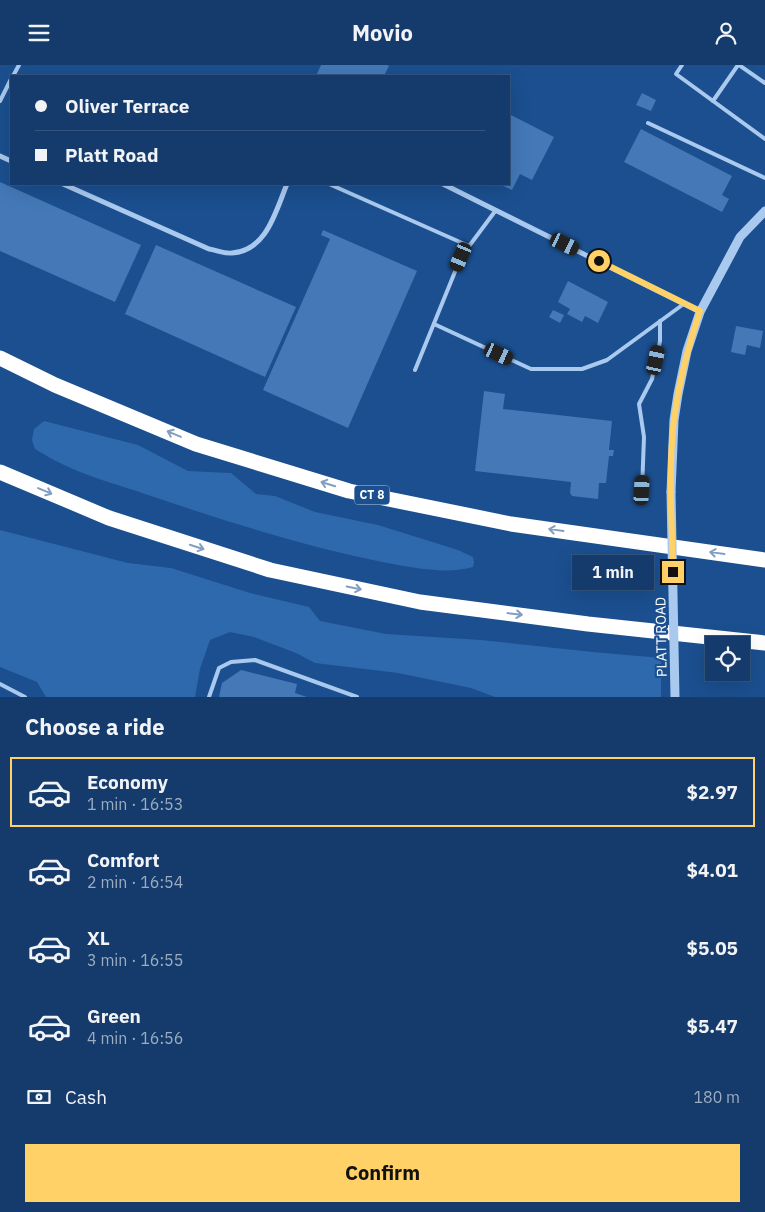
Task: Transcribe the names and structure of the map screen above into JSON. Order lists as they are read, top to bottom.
{
  "streets": {
    "highway": ["CT 8"],
    "street": ["PLATT ROAD"]
  },
  "page": {
    "header": "Movio",
    "banner": ["Oliver Terrace", "Platt Road"],
    "bubble": "1 min",
    "heading": "Choose a ride",
    "list": [
      {
        "name": "Economy",
        "note": "1 min · 16:53",
        "value": "$2.97"
      },
      {
        "name": "Comfort",
        "note": "2 min · 16:54",
        "value": "$4.01"
      },
      {
        "name": "XL",
        "note": "3 min · 16:55",
        "value": "$5.05"
      },
      {
        "name": "Green",
        "note": "4 min · 16:56",
        "value": "$5.47"
      }
    ],
    "pay": ["Cash", "180 m"],
    "buttons": "Confirm"
  }
}
